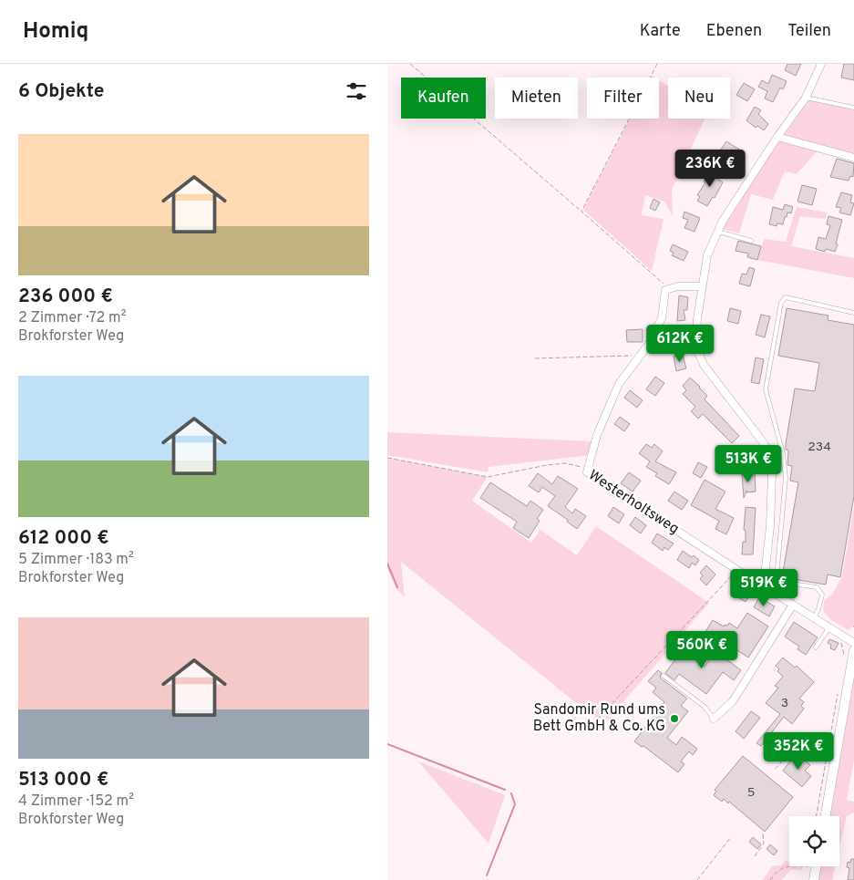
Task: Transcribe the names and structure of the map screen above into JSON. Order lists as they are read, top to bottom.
{
  "streets": {
    "street": ["Westerholtsweg"]
  },
  "places": ["Sandomir Rund ums Bett GmbH & Co. KG"],
  "house_numbers": ["234", "3", "5"],
  "page": {
    "header": "Homiq",
    "nav": ["Karte", "Ebenen", "Teilen"],
    "heading": "6 Objekte",
    "chip": [
      "Kaufen",
      "Mieten",
      "Filter",
      "Neu"
    ],
    "list": [
      {
        "name": "236 000 €",
        "note": "2 Zimmer · 72 m² · Brokforster Weg"
      },
      {
        "name": "612 000 €",
        "note": "5 Zimmer · 183 m² · Brokforster Weg"
      },
      {
        "name": "513 000 €",
        "note": "4 Zimmer · 152 m² · Brokforster Weg"
      }
    ],
    "price": [
      "236K €",
      "612K €",
      "513K €",
      "519K €",
      "560K €",
      "352K €"
    ]
  }
}
